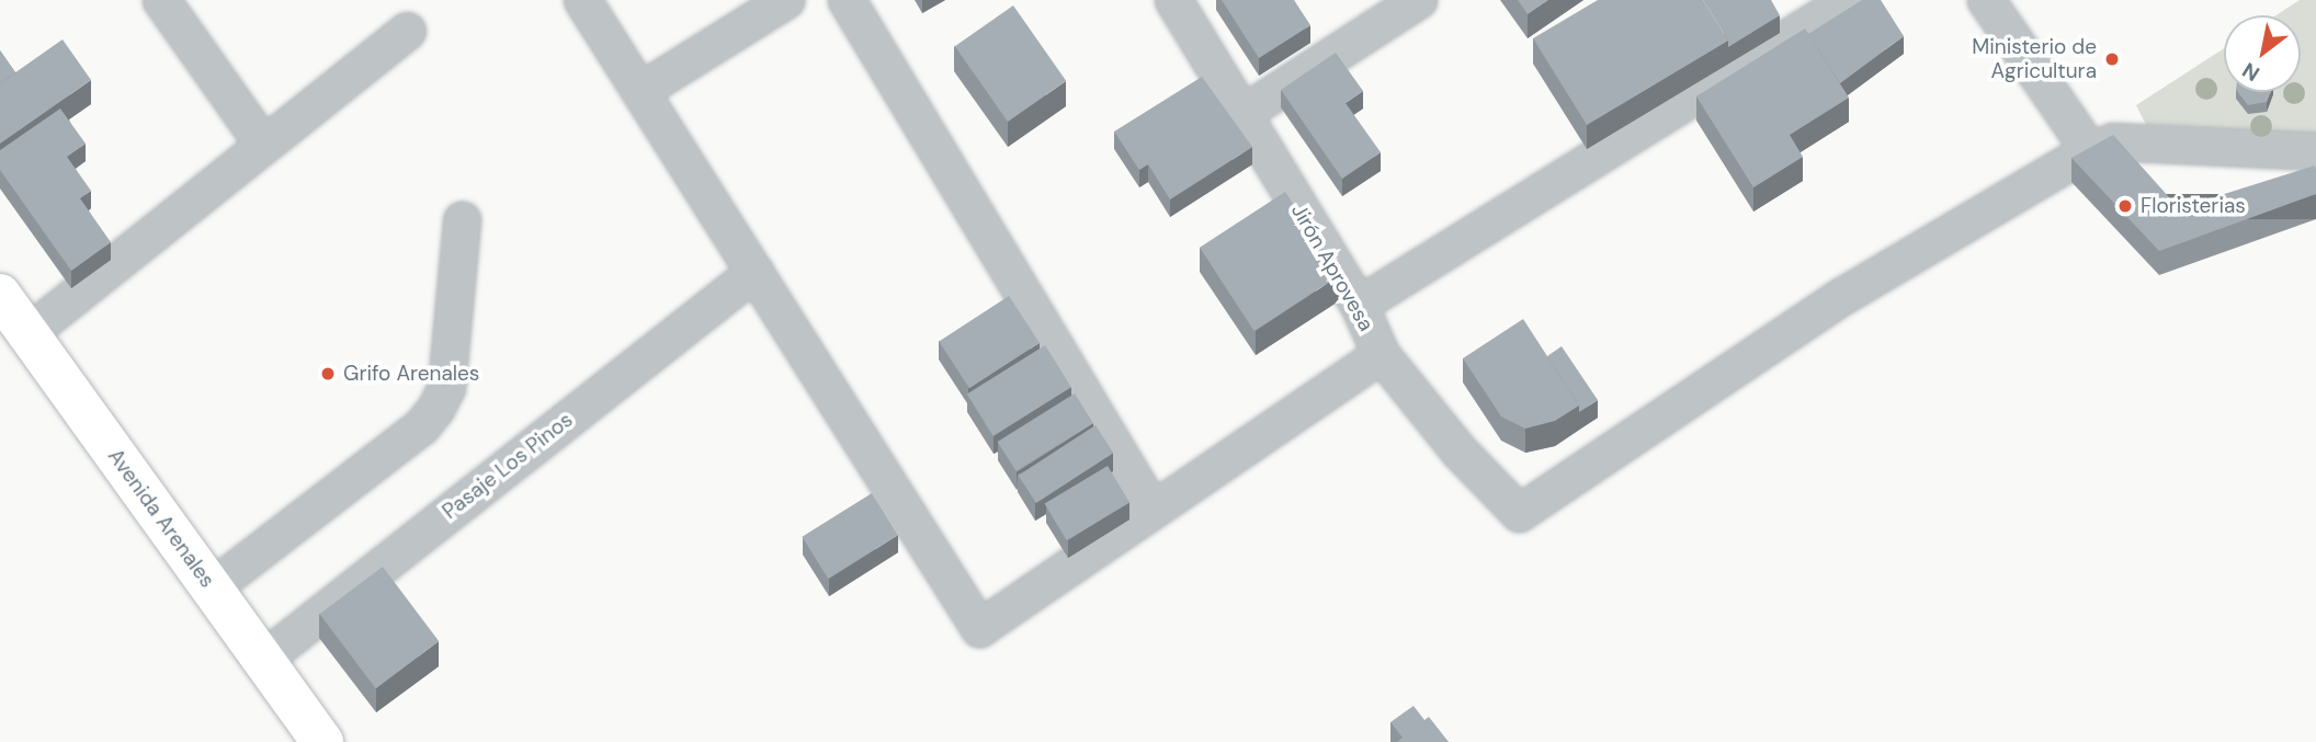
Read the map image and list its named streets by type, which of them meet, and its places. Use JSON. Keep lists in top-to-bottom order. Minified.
{"streets":{"main road":["Avenida Arenales"],"street":["Jirón Aprovesa","Pasaje Los Pinos"]},"crossings":[["Pasaje Los Pinos","Avenida Arenales"]],"places":["Ministerio de Agricultura","Floristerias","Grifo Arenales"],"north":"bottom left"}
